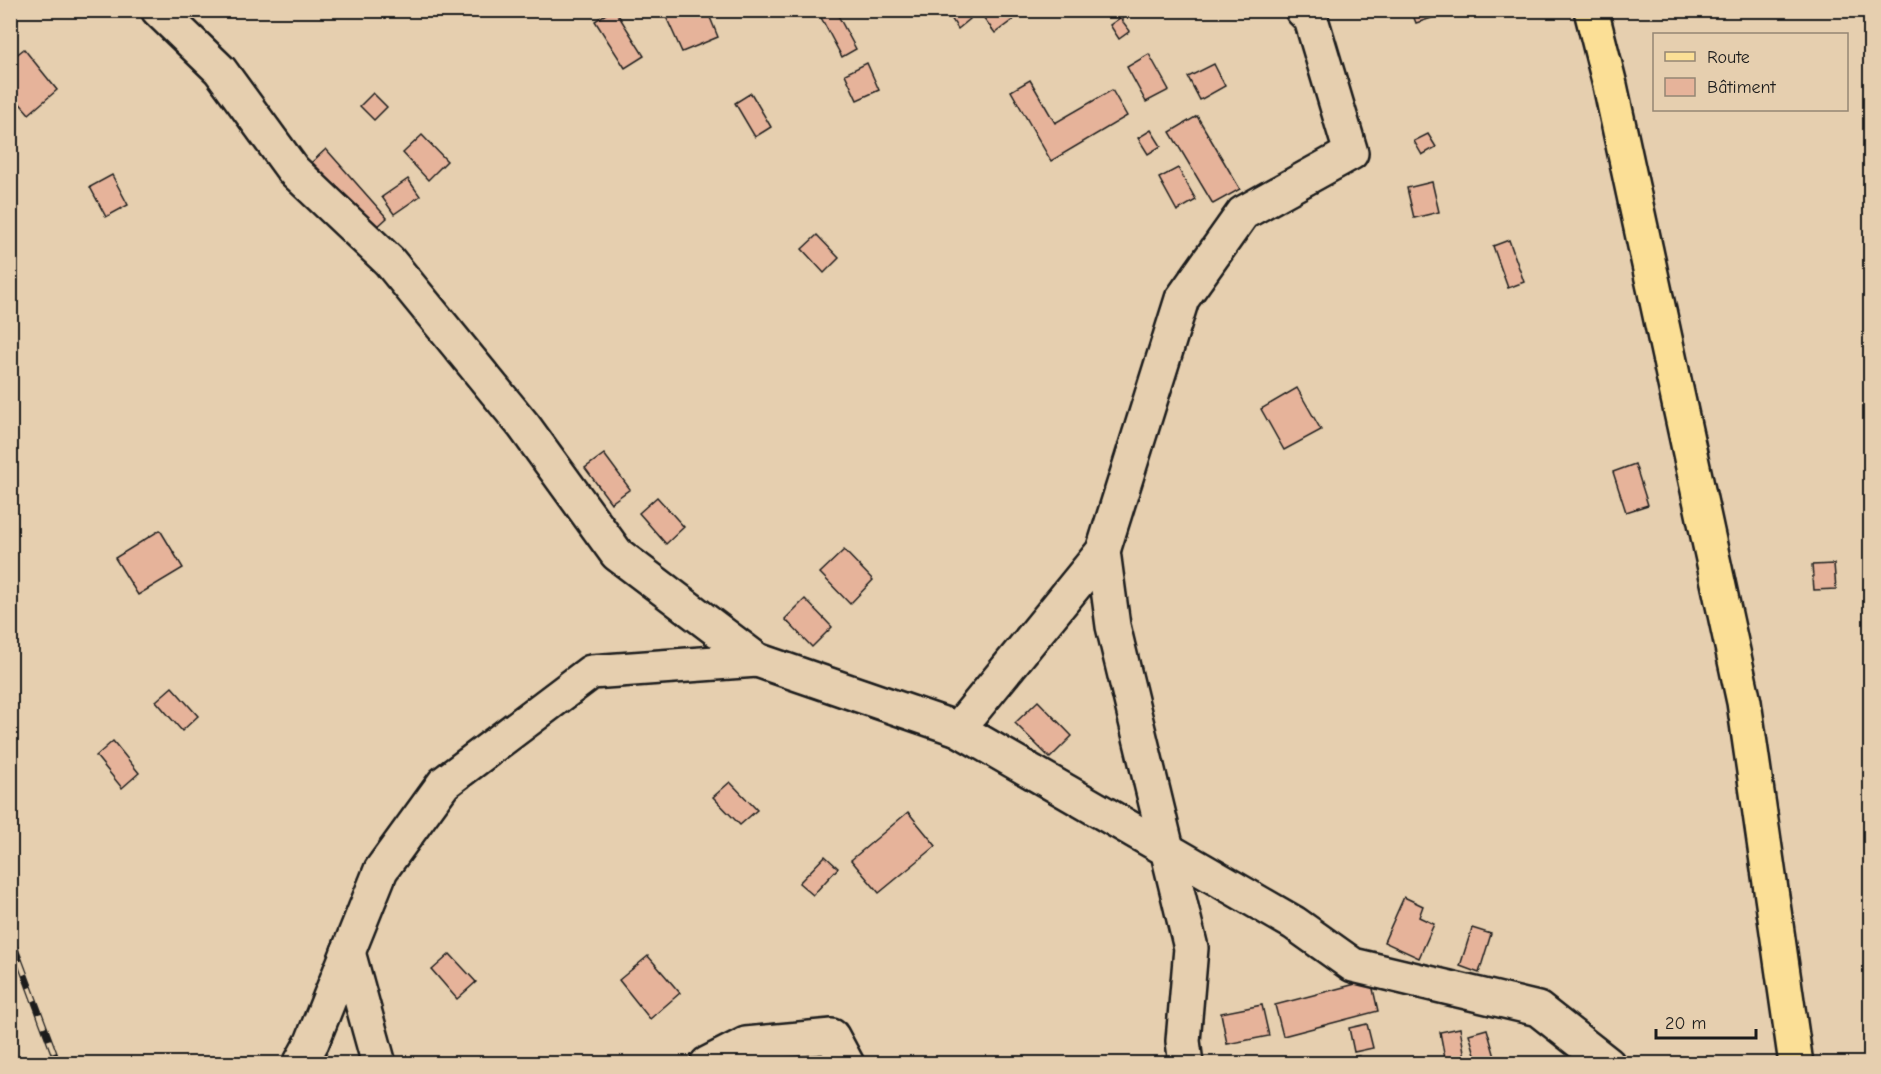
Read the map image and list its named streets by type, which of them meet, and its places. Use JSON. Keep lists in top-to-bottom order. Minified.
{"legend":["Route","Bâtiment"],"scale_bar":"20 m"}
